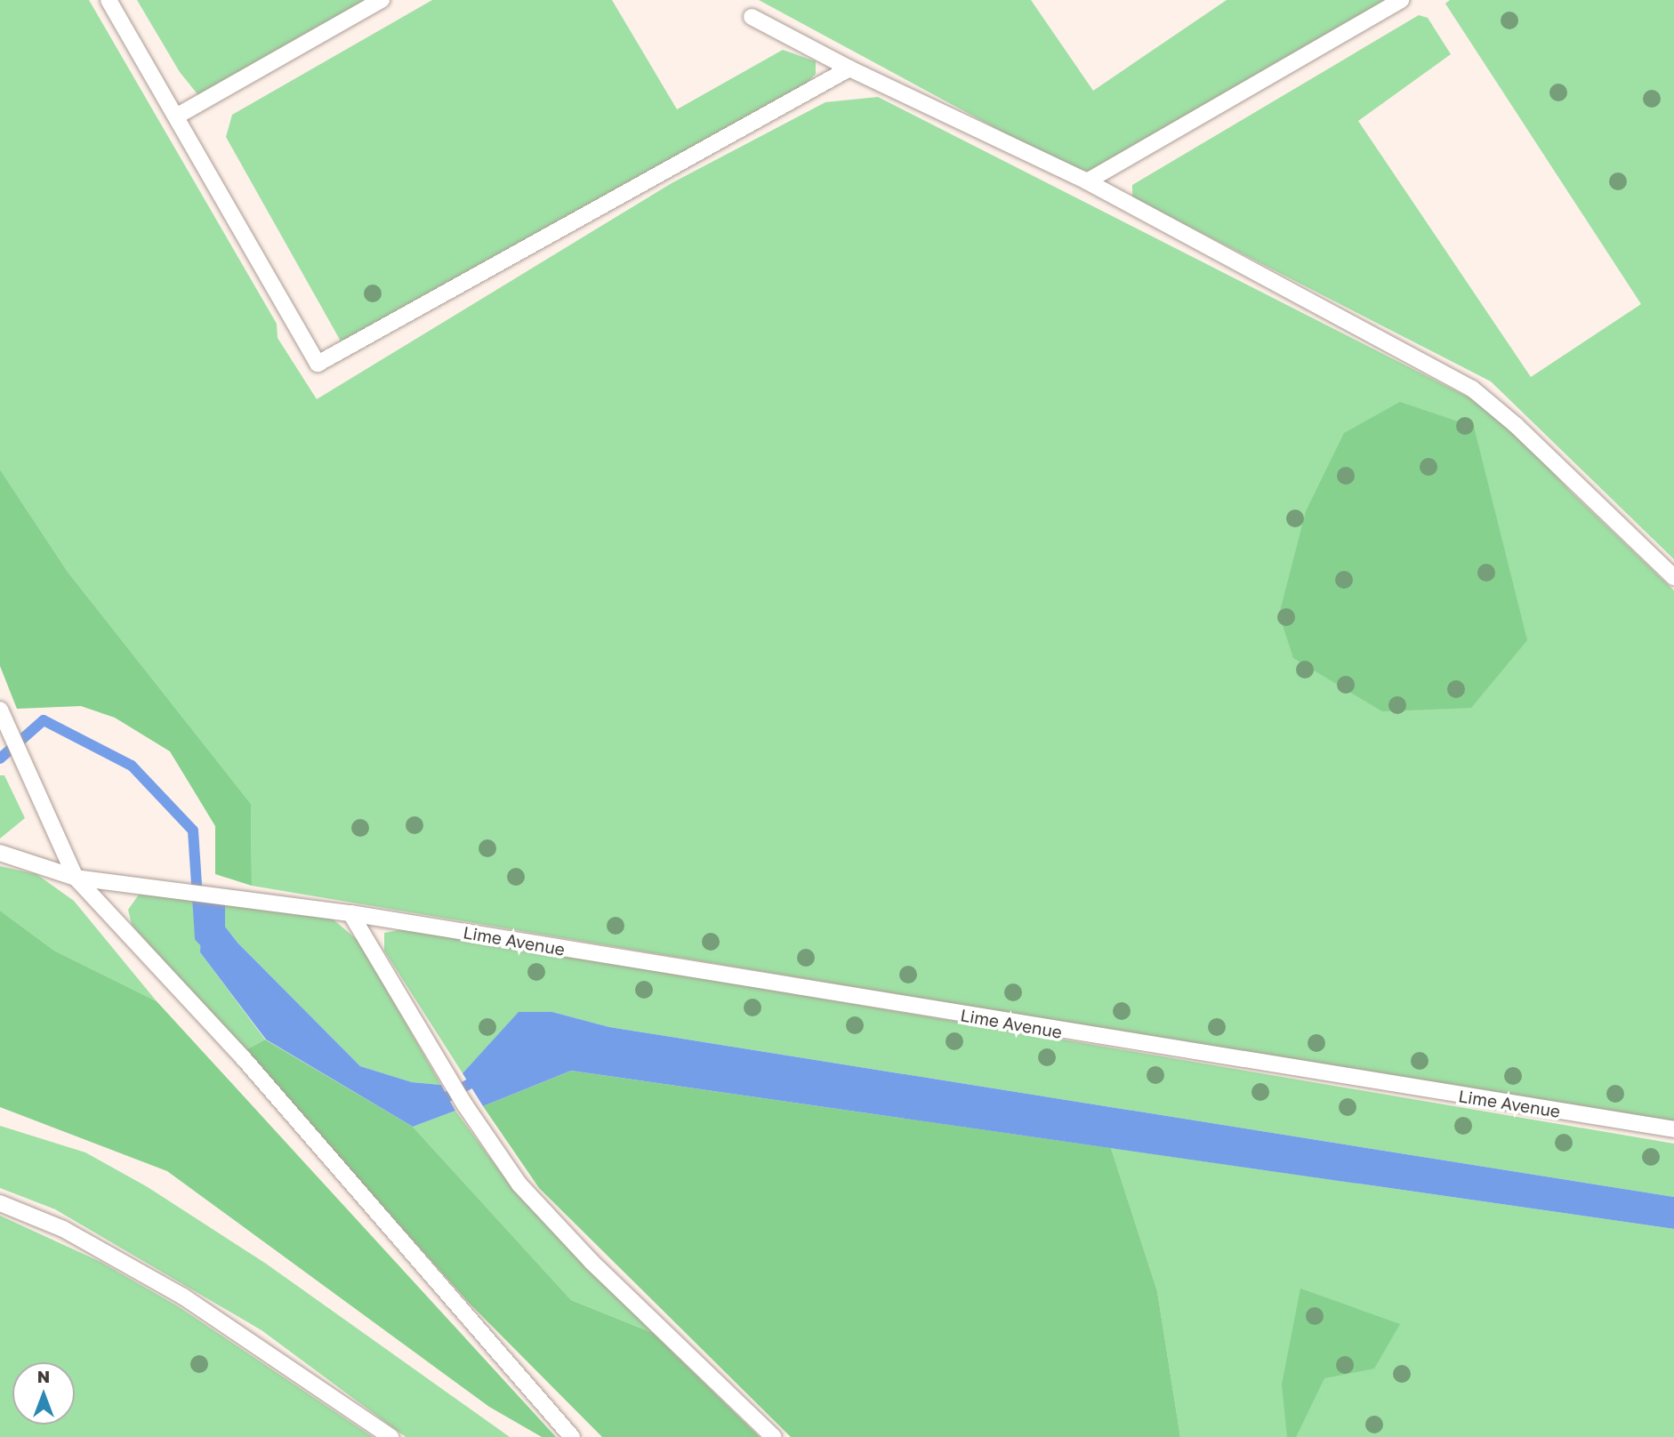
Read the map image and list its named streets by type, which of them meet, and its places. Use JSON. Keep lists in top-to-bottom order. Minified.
{"streets":{"lane":["Lime Avenue"]},"north":"top"}
